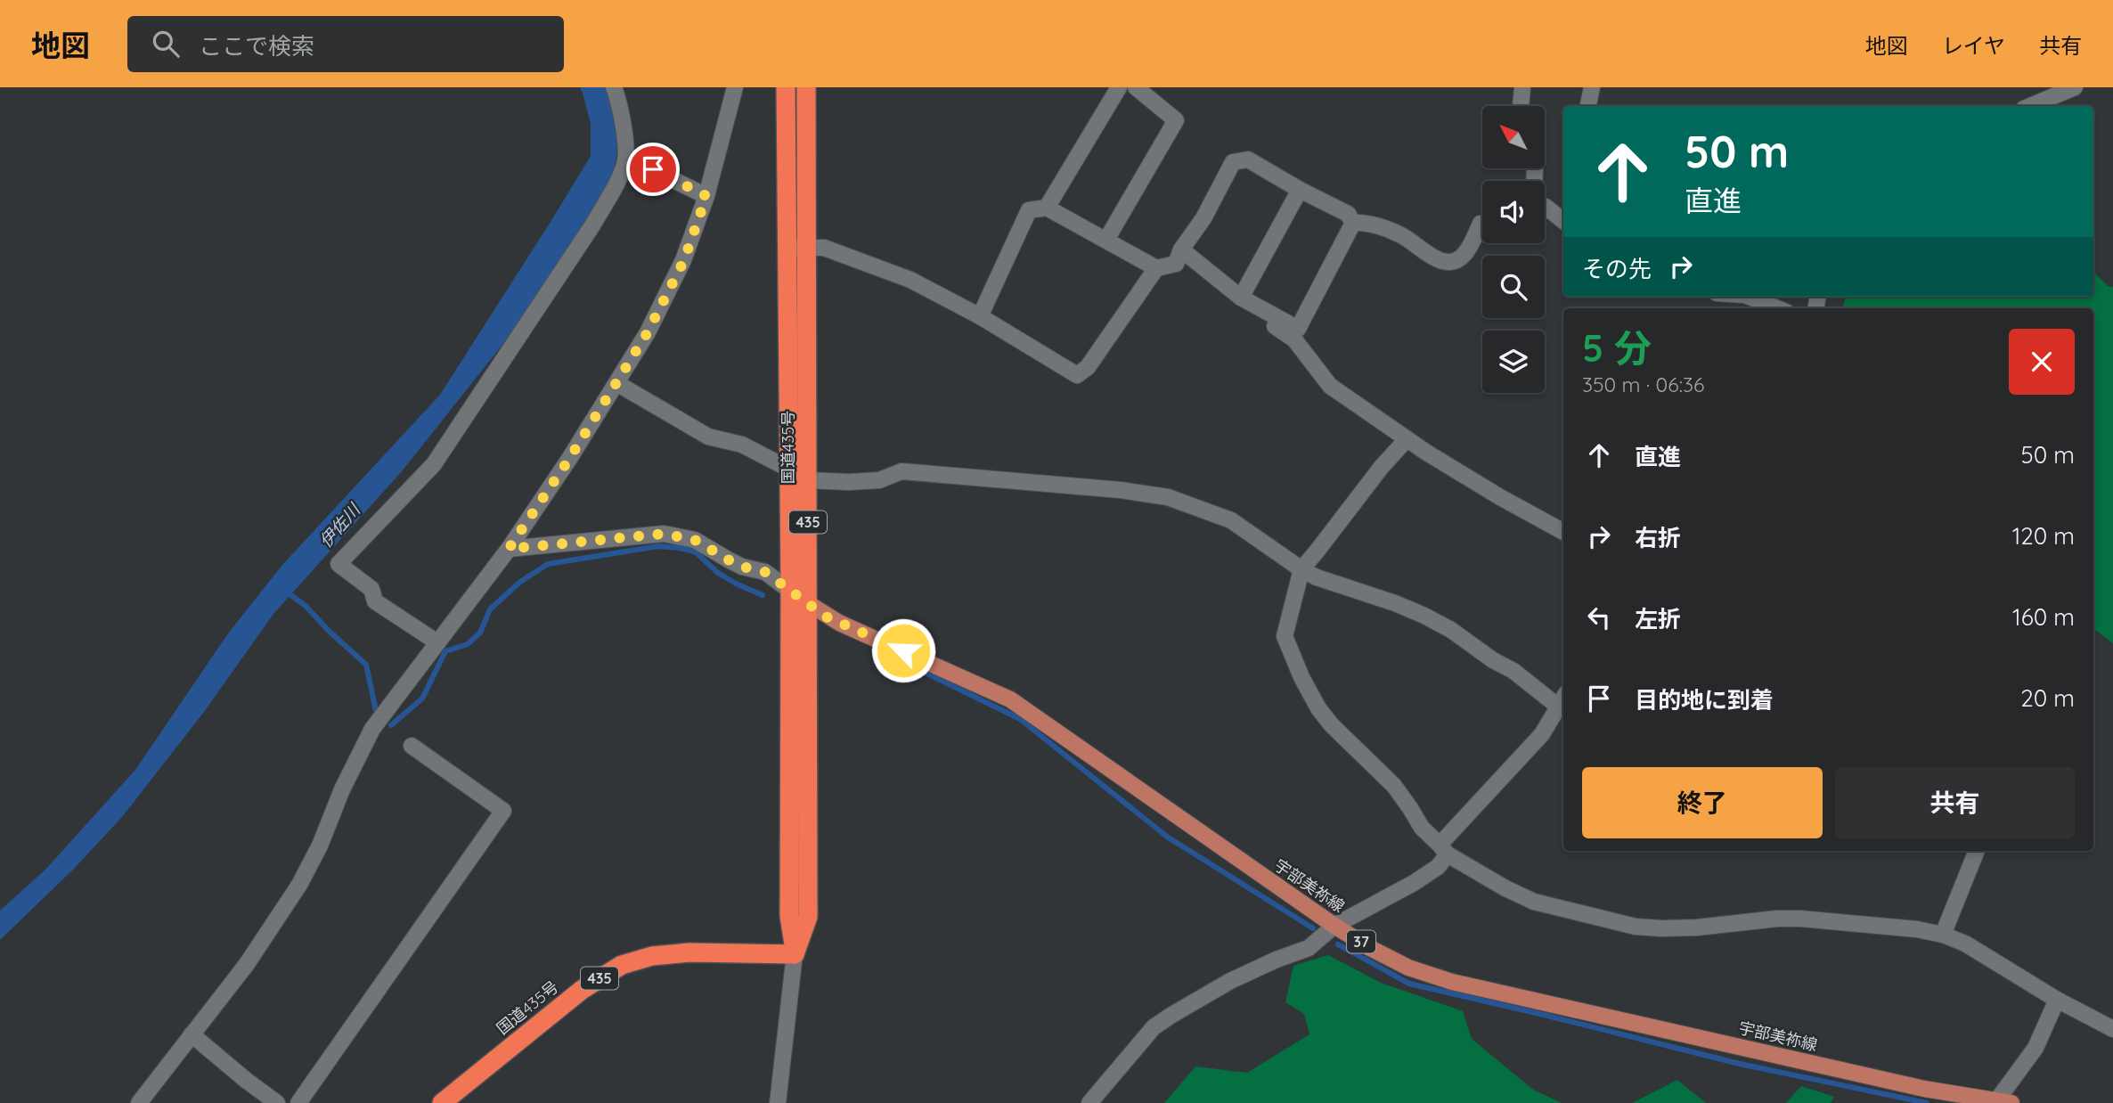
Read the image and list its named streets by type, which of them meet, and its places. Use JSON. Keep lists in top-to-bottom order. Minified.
{"streets":{"highway":["国道435号","435"],"main road":["宇部美祢線","37"]},"crossings":[["国道435号","宇部美祢線"]],"water":["伊佐川"],"north":"top left","page":{"header":"地図","search":"ここで検索","nav":["地図","レイヤ","共有"],"turn":["50 m","直進"],"then":"その先","heading":["5 分","350 m · 06:36"],"list":[{"name":"直進","value":"50 m"},{"name":"右折","value":"120 m"},{"name":"左折","value":"160 m"},{"name":"目的地に到着","value":"20 m"}],"buttons":["終了","共有"]}}
